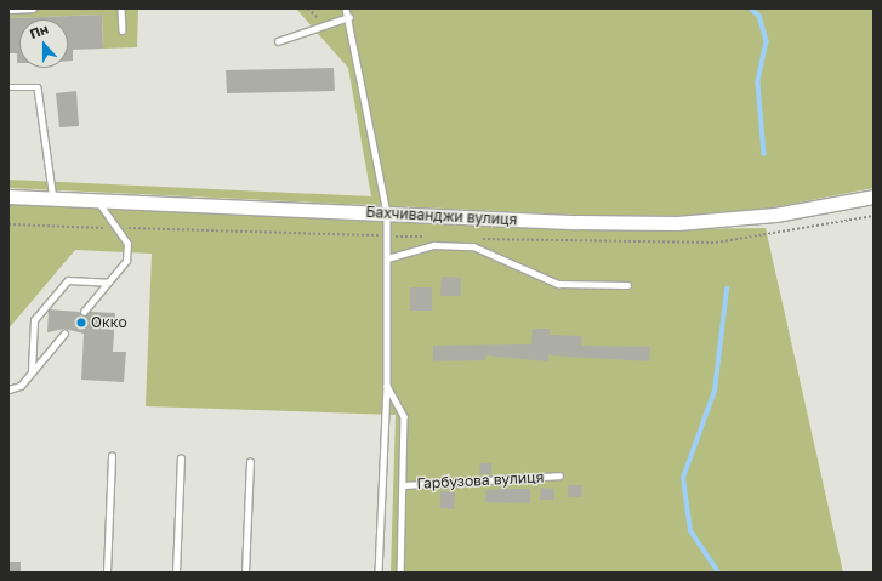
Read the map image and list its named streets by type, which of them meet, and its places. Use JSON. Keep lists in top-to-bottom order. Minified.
{"streets":{"street":["Бахчиванджи вулиця"],"lane":["Гарбузова вулиця"]},"places":["Окко"],"north":"top"}
